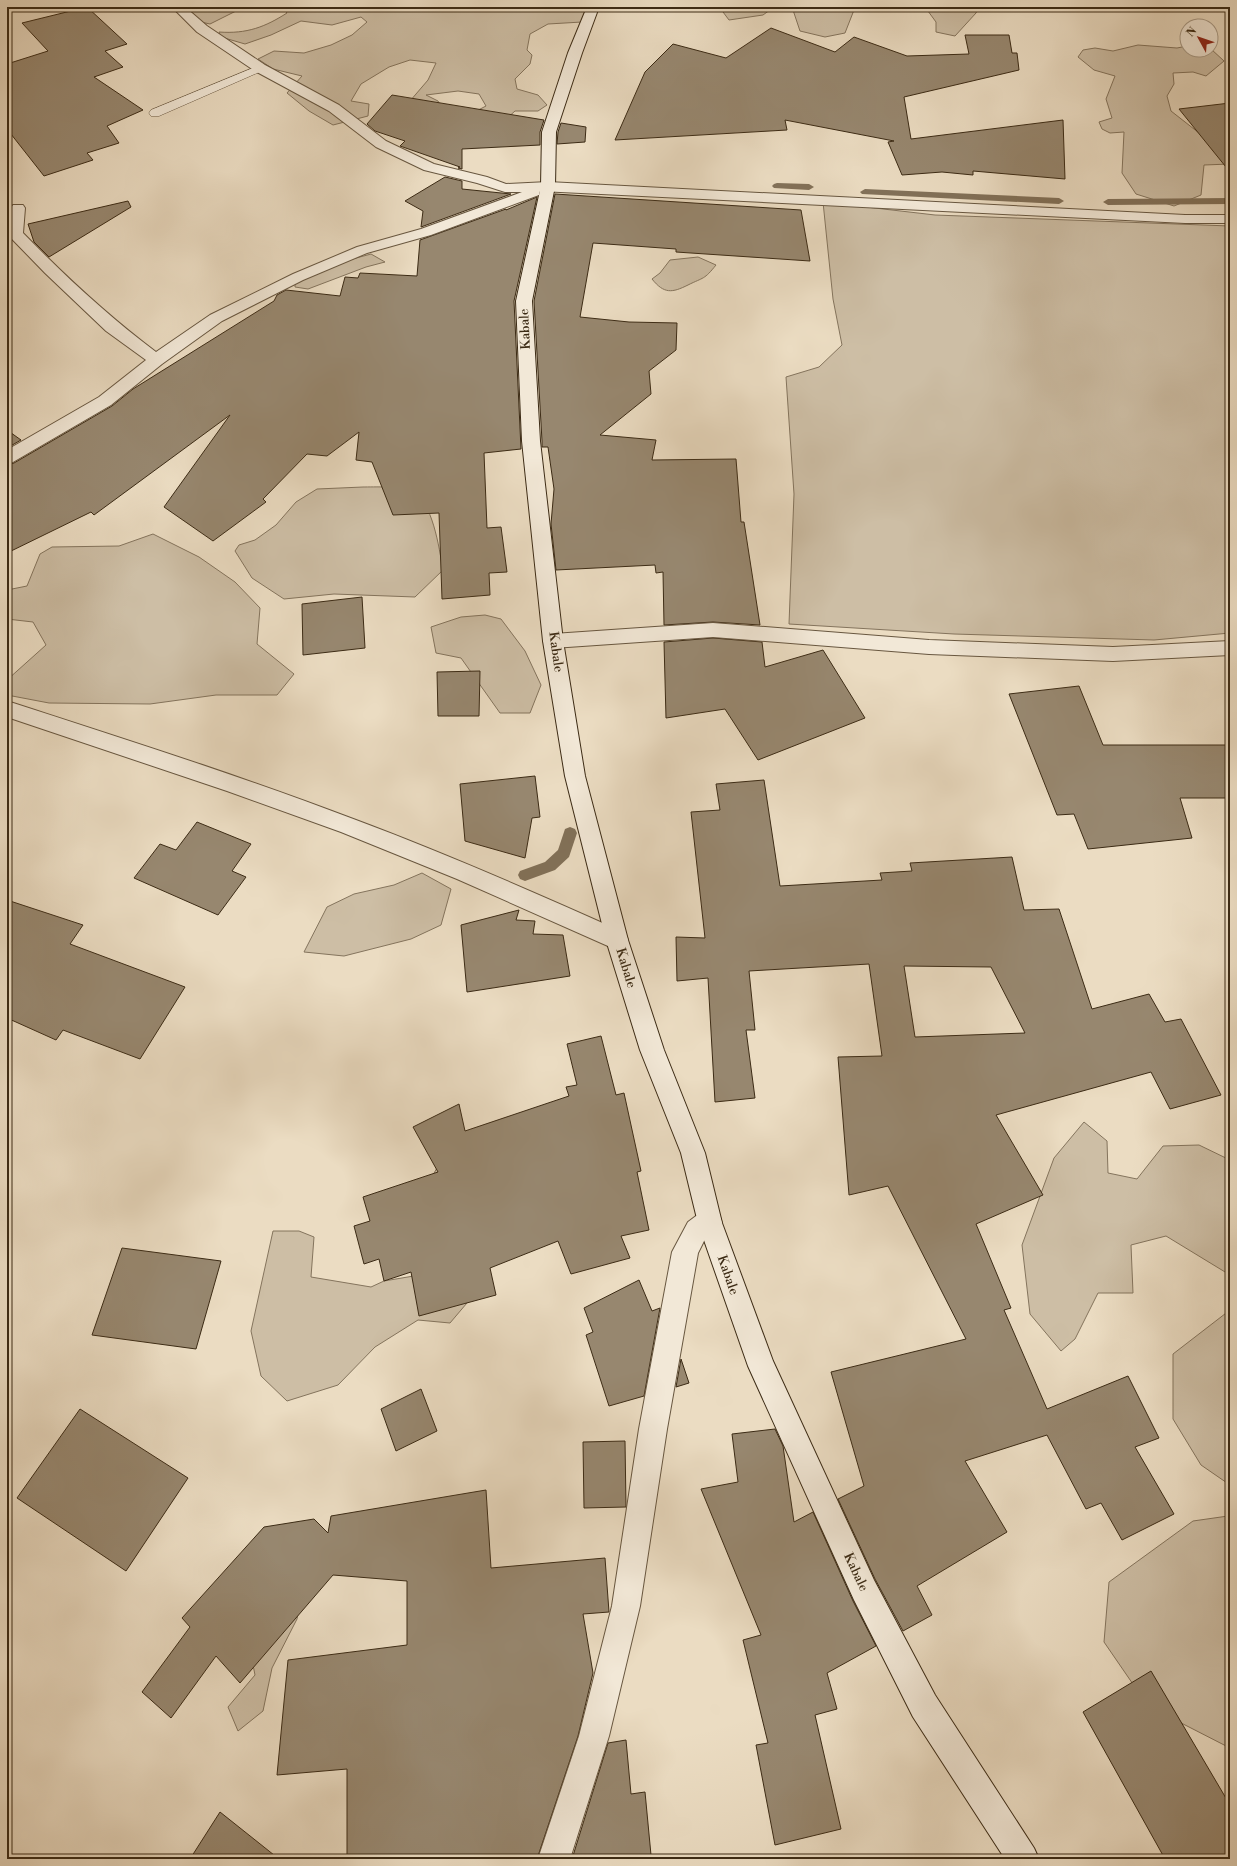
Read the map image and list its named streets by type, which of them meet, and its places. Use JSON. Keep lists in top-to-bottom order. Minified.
{"streets":{"street":["Kabale"]},"north":"top left"}
